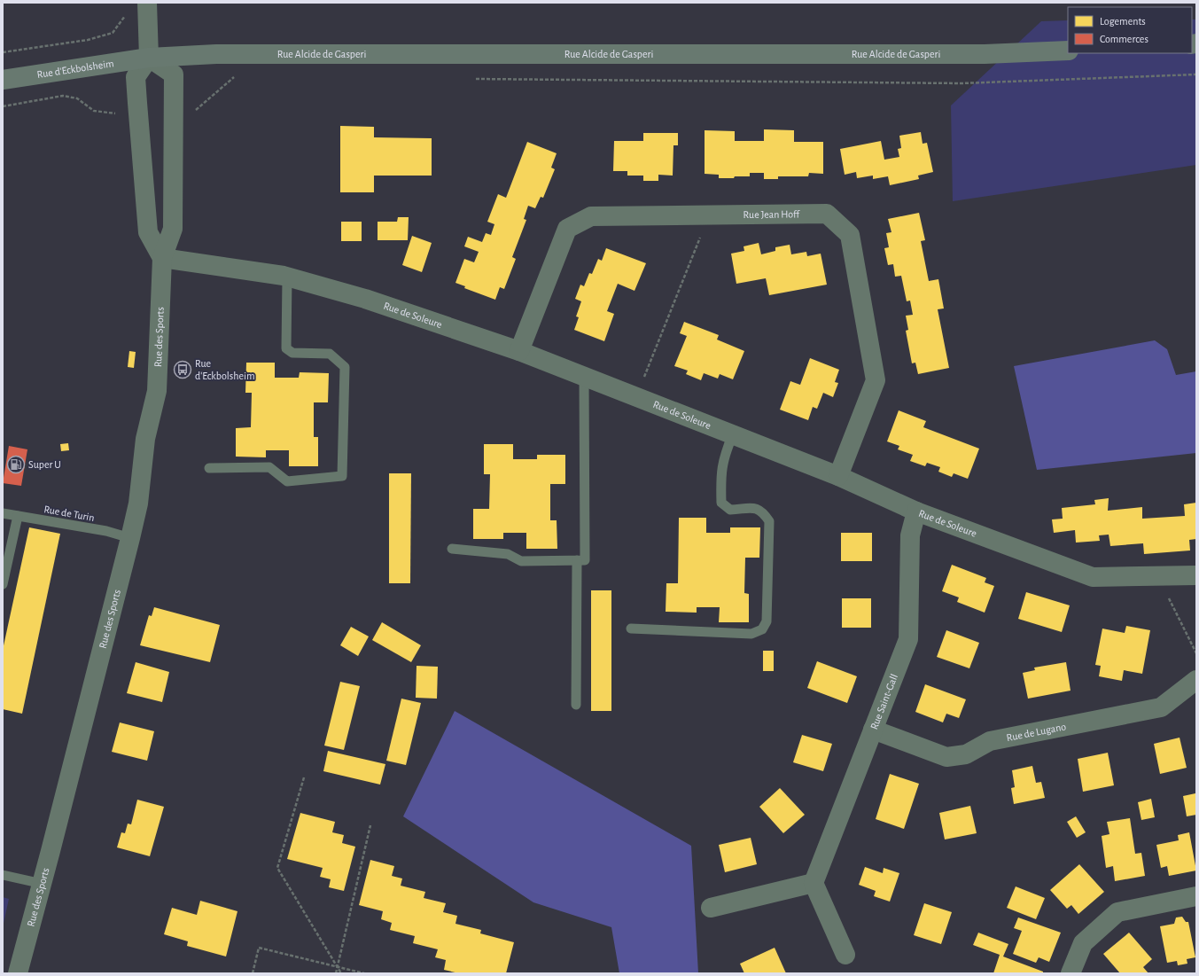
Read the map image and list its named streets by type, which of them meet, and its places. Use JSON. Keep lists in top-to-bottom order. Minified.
{"streets":{"main road":["Rue Alcide de Gasperi","Rue d'Eckbolsheim"],"street":["Rue Jean Hoff","Rue de Soleure","Rue des Sports","Rue Saint-Gall","Rue de Lugano"],"lane":["Rue de Turin"]},"crossings":[["Rue Alcide de Gasperi","Rue d'Eckbolsheim"],["Rue Alcide de Gasperi","Rue des Sports"],["Rue d'Eckbolsheim","Rue des Sports"],["Rue Jean Hoff","Rue de Soleure"],["Rue de Soleure","Rue des Sports"],["Rue de Soleure","Rue Saint-Gall"],["Rue des Sports","Rue de Turin"],["Rue Saint-Gall","Rue de Lugano"]],"places":{"bus stop":["Rue d'Eckbolsheim"],"fuel station":["Super U"]},"legend":["Logements","Commerces"]}
